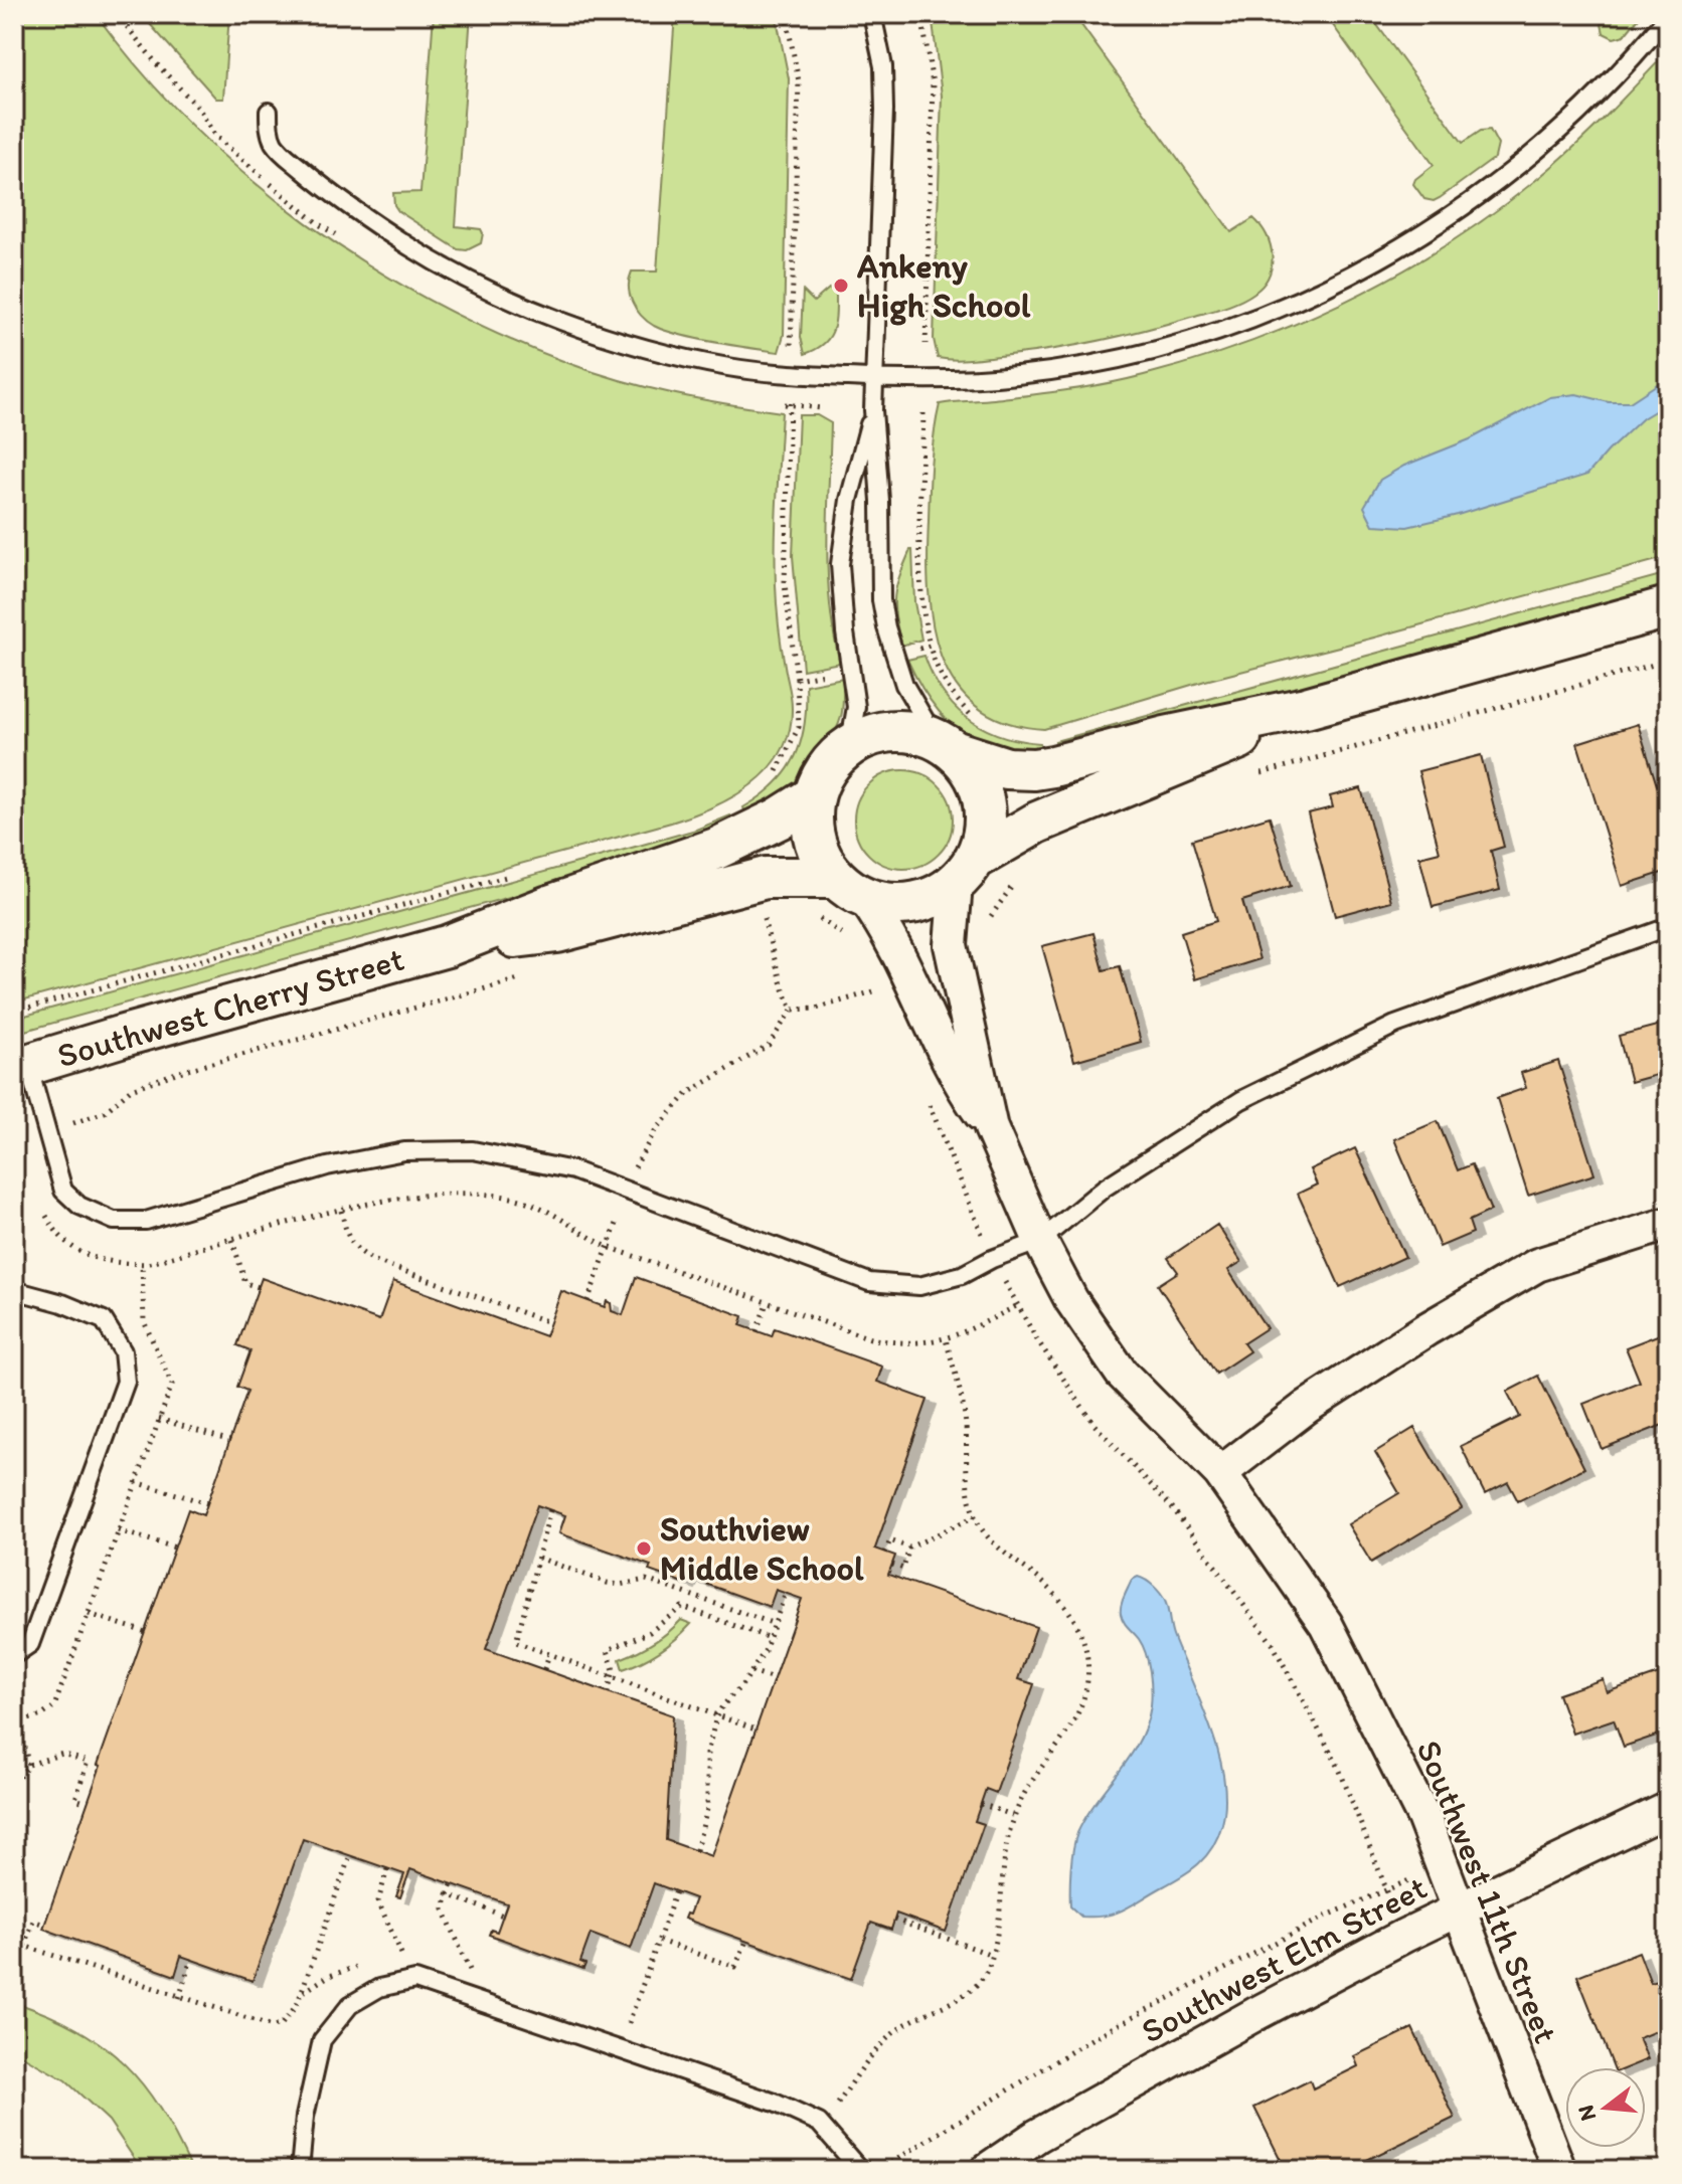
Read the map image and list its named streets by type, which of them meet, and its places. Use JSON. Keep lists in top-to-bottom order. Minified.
{"streets":{"street":["Southwest Cherry Street","Southwest 11th Street","Southwest Elm Street"]},"crossings":[["Southwest Cherry Street","Southwest 11th Street"],["Southwest 11th Street","Southwest Elm Street"]],"places":["Ankeny High School","Southview Middle School"],"north":"left"}
